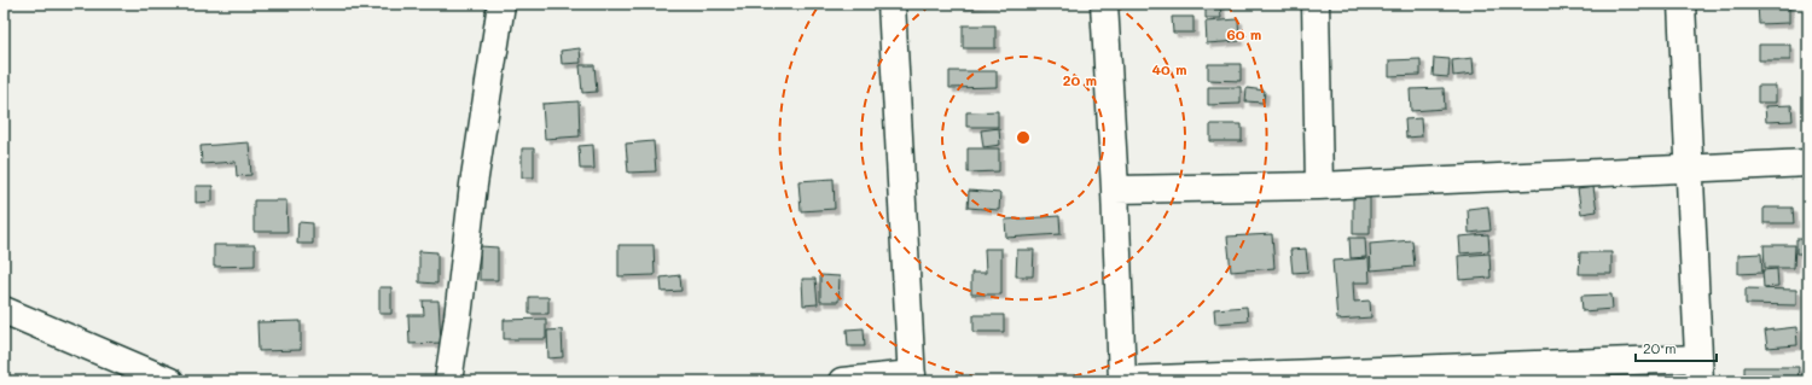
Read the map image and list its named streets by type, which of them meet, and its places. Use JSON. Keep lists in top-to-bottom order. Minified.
{"scale_bar":"20 m","rings":["60 m","40 m","20 m"]}
